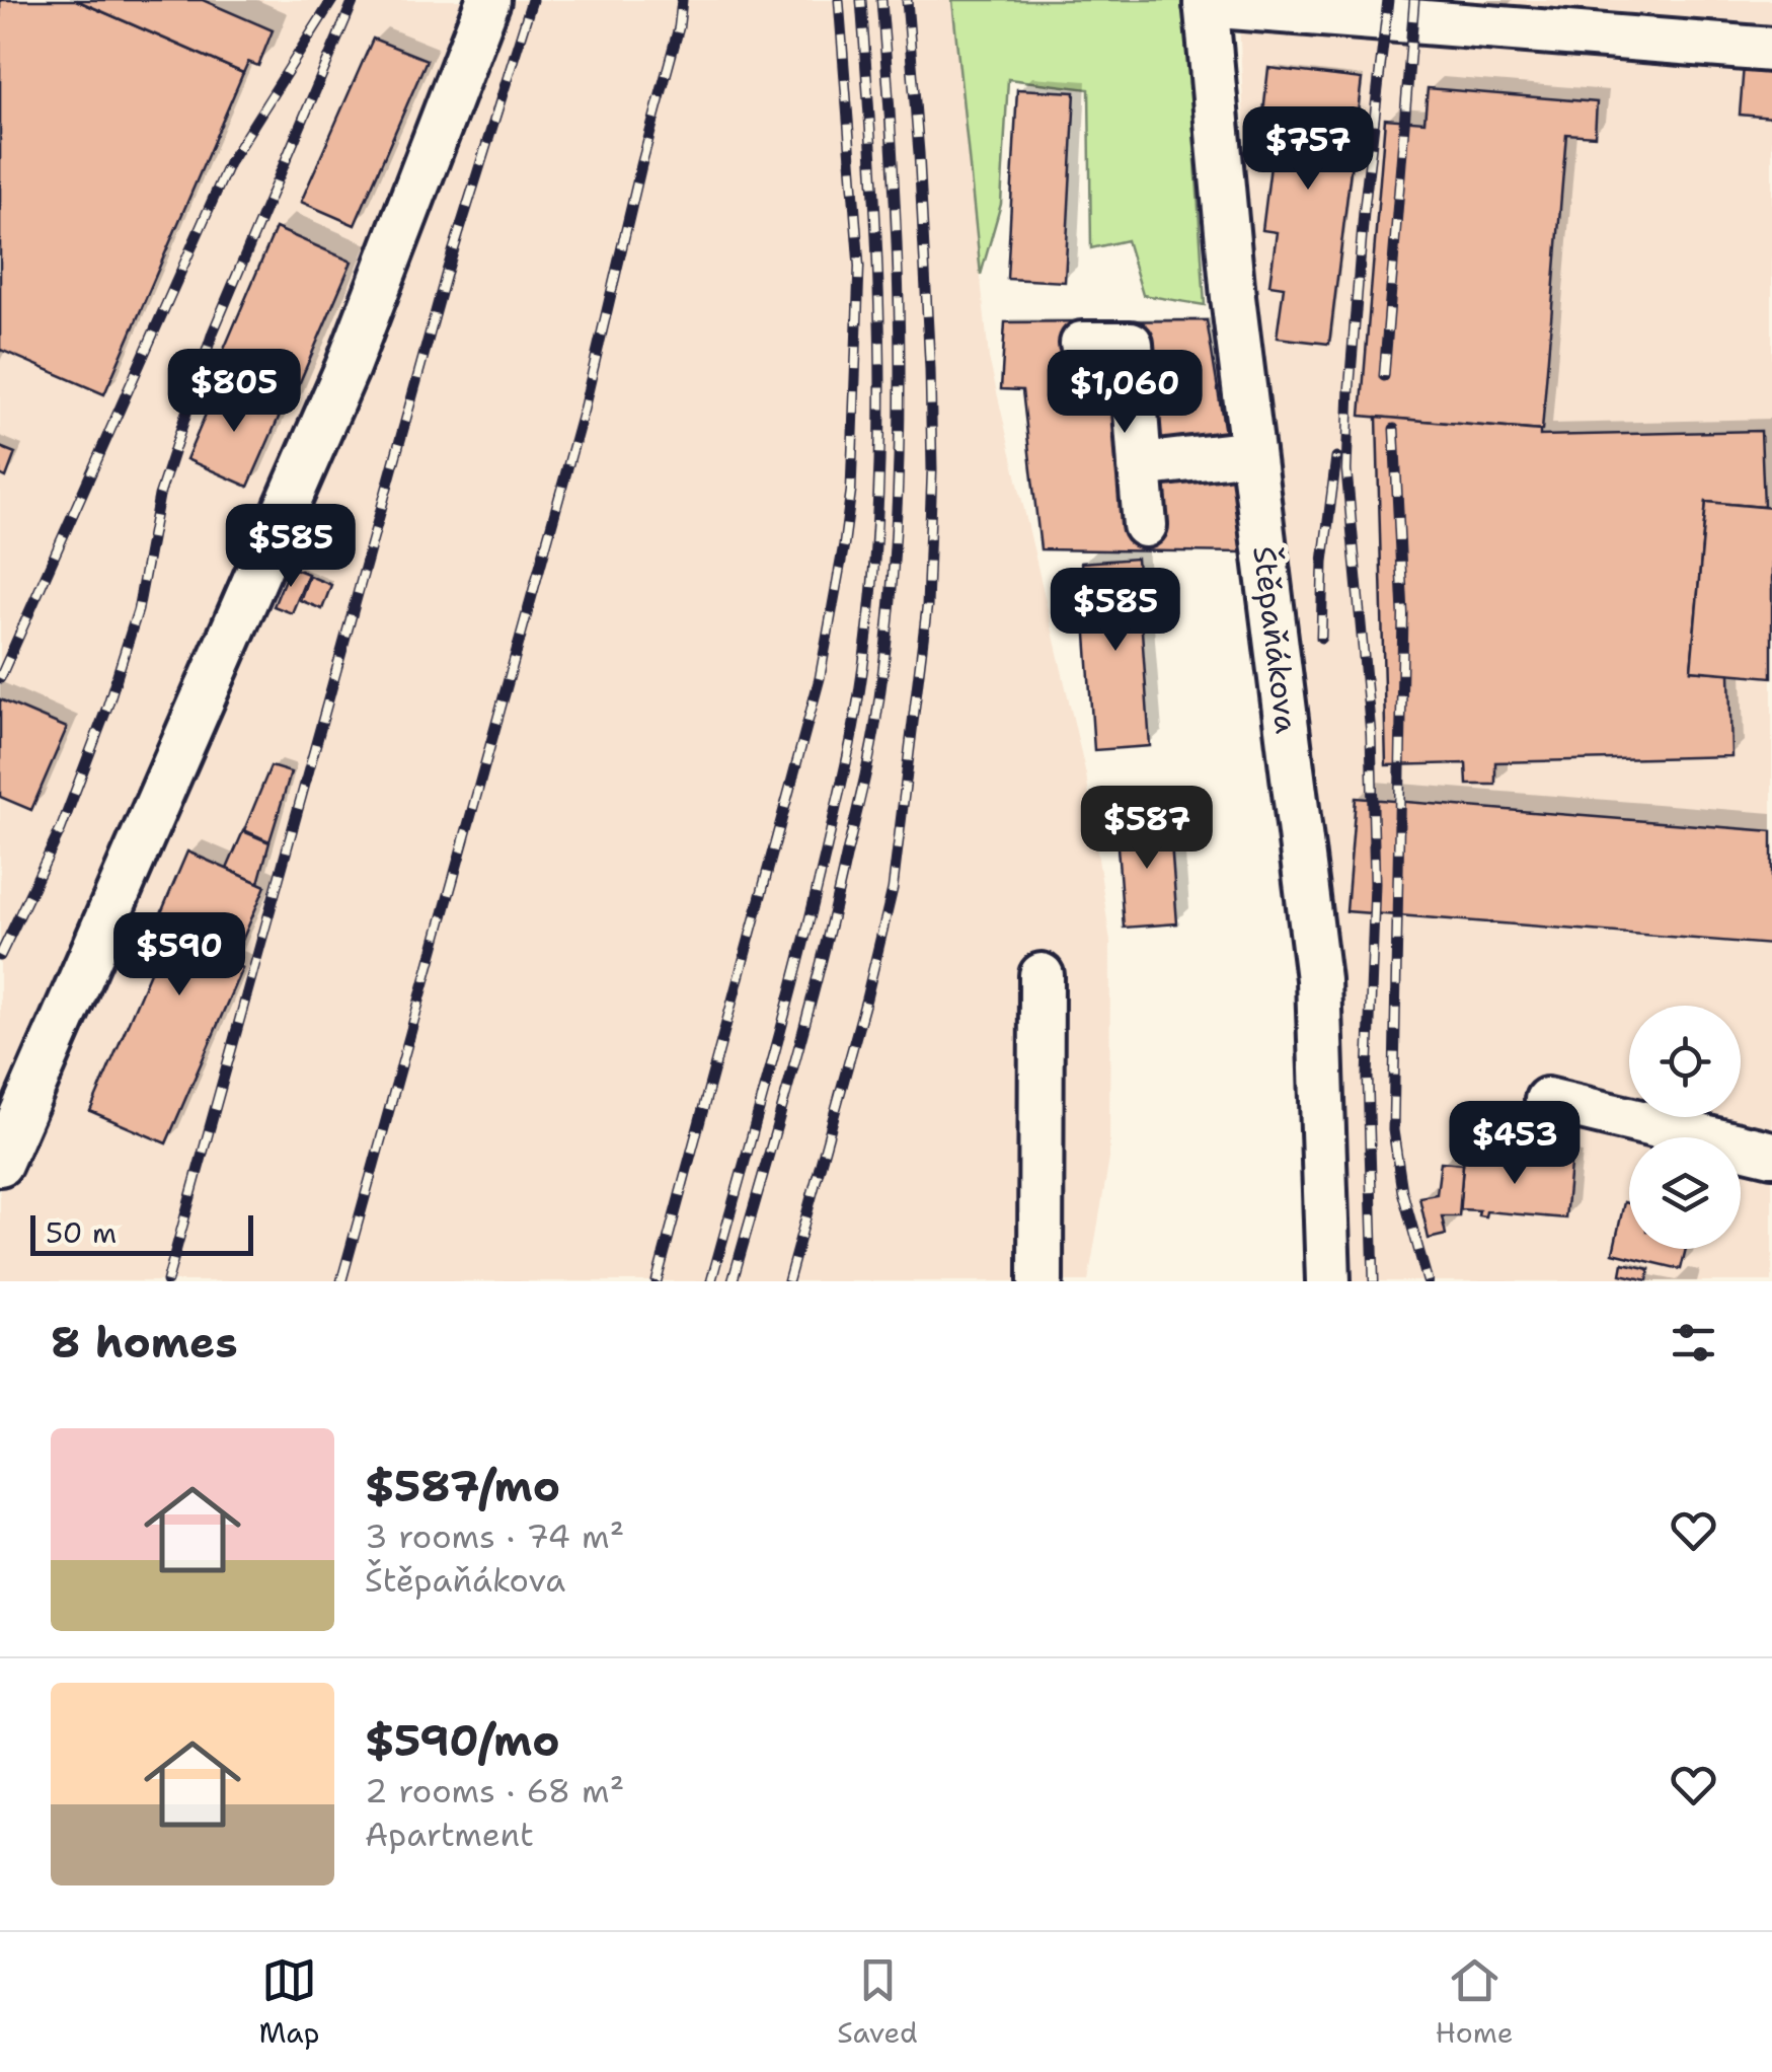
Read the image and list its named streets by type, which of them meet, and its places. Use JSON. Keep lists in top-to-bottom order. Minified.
{"streets":{"street":["Štěpaňákova"]},"scale_bar":"50 m","page":{"price":["$757","$805","$1,060","$585","$585","$587","$590","$453"],"scale":"50 m","heading":"8 homes","list":[{"name":"$587/mo","note":"3 rooms · 74 m² · Štěpaňákova"},{"name":"$590/mo","note":"2 rooms · 68 m² · Apartment"}],"tabs":["Map","Saved","Home"]}}
